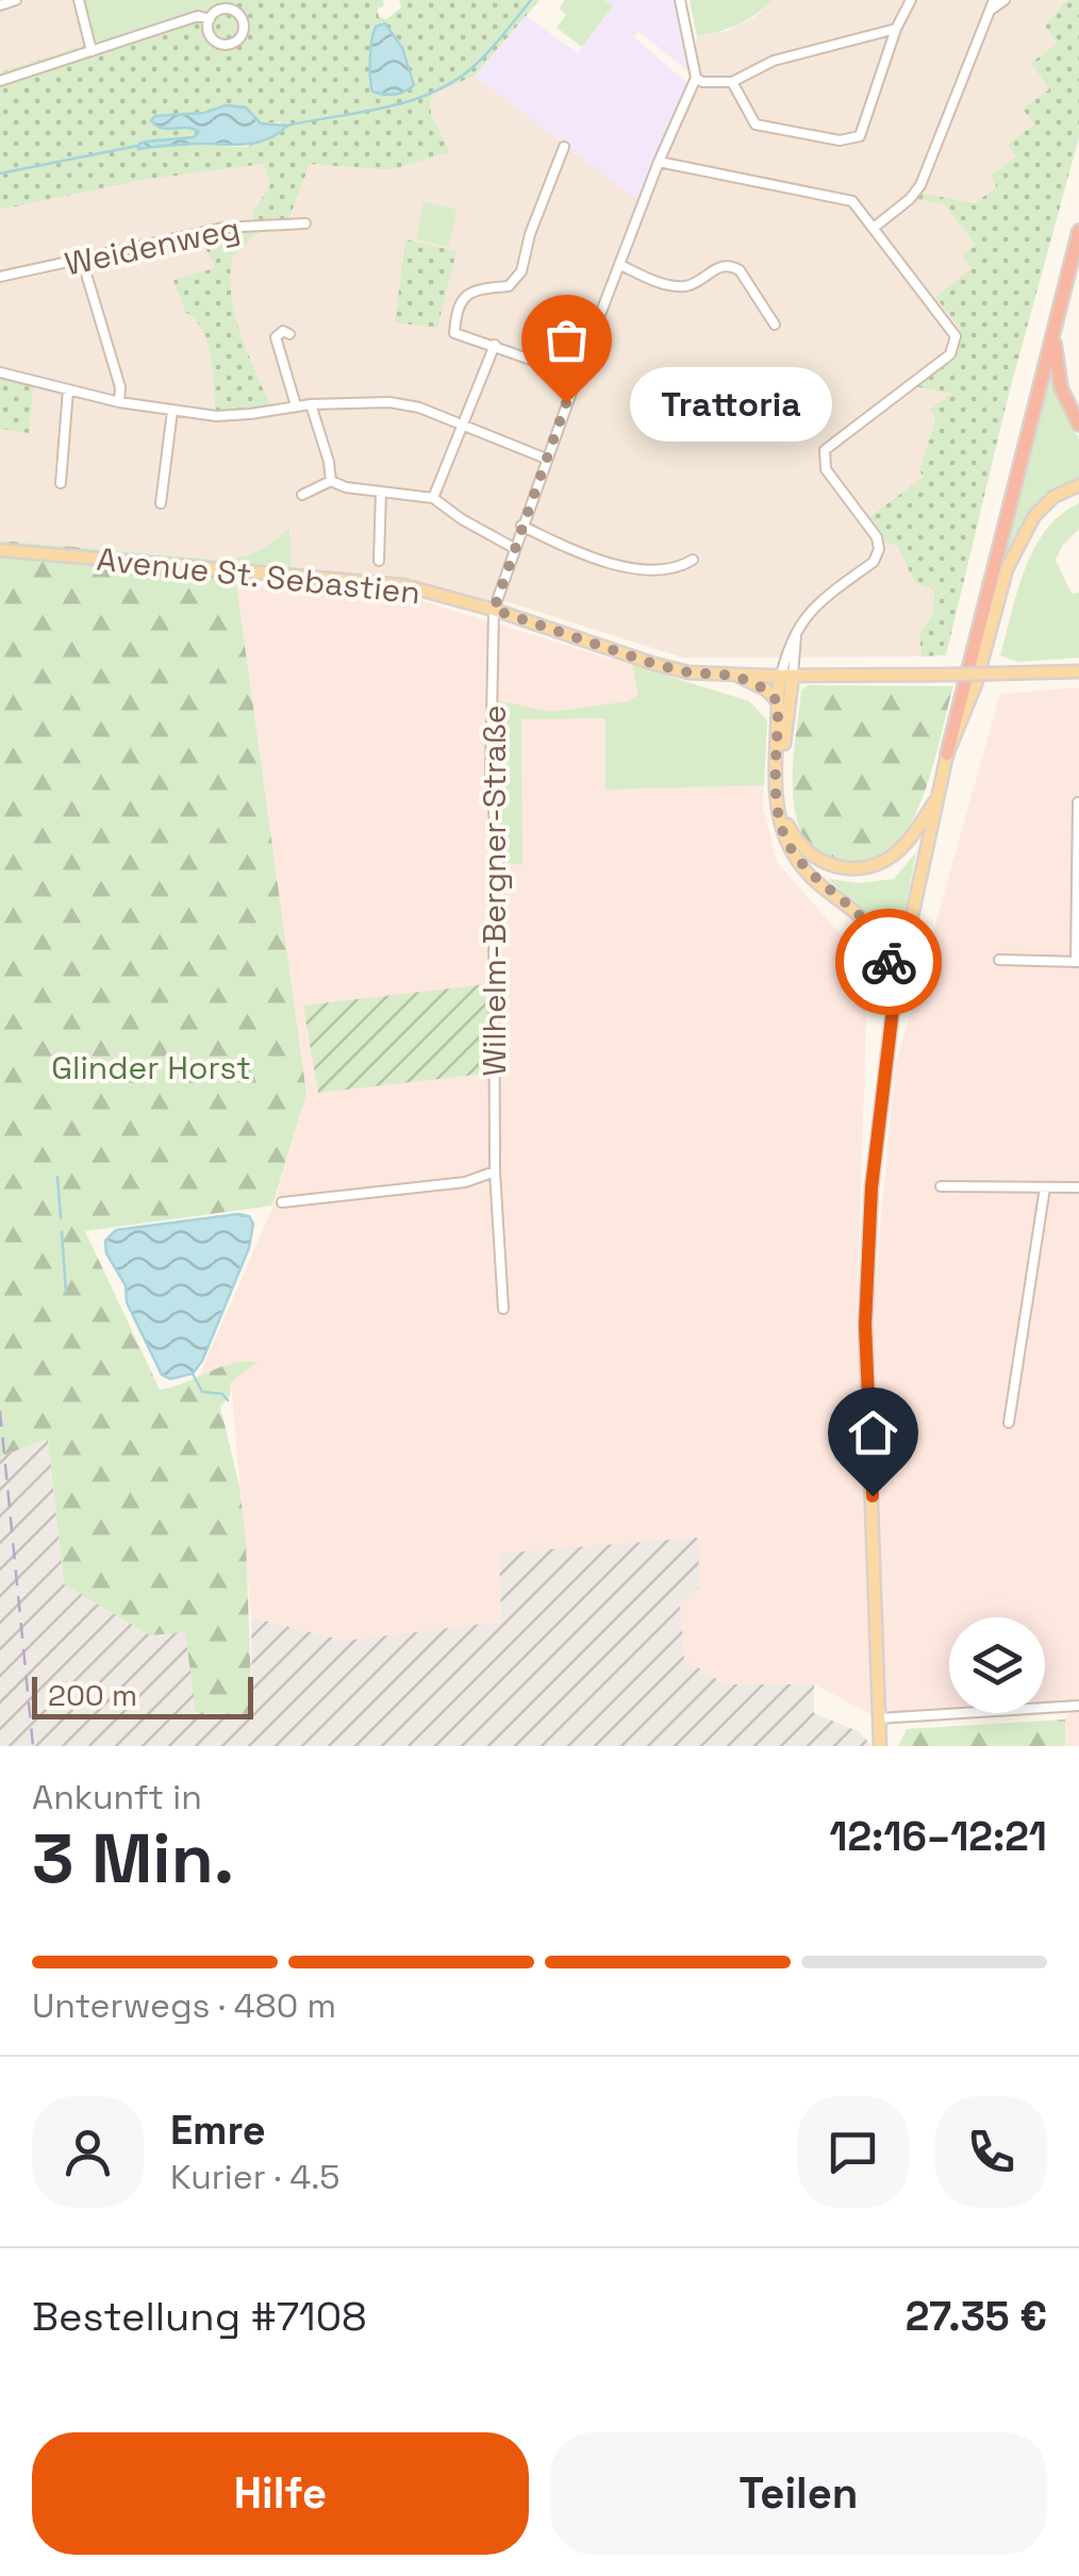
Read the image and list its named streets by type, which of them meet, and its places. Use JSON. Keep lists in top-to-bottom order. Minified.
{"streets":{"main road":["Avenue St. Sebastien"],"street":["Weidenweg","Wilhelm-Bergner-Straße"]},"crossings":[["Avenue St. Sebastien","Wilhelm-Bergner-Straße"]],"parks":["Glinder Horst"],"places":["Trattoria"],"scale_bar":"200 m","page":{"bubble":"Trattoria","scale":"200 m","heading":["3 Min.","Ankunft in","12:16–12:21"],"panel":["Emre","Kurier · 4.5","Bestellung #7108","27.35 €"],"bar":"Unterwegs · 480 m","buttons":["Hilfe","Teilen"]}}
